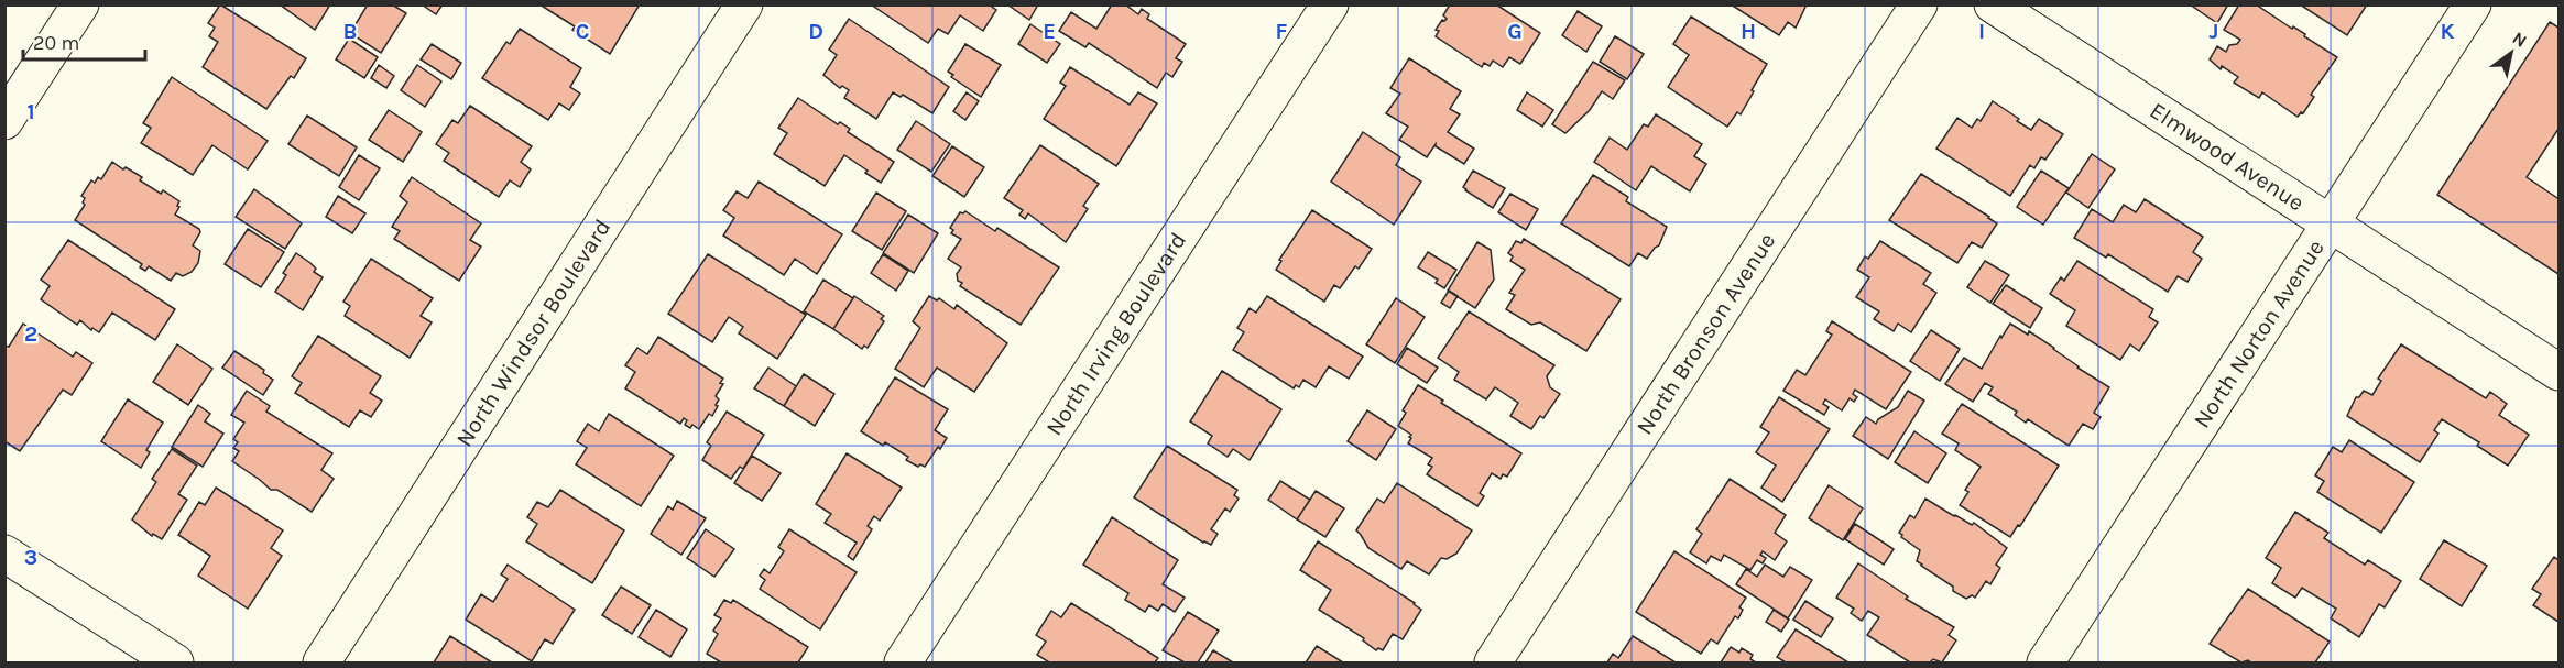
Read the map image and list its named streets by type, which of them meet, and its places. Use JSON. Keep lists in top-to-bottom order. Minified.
{"streets":{"street":["Elmwood Avenue","North Windsor Boulevard","North Bronson Avenue","North Norton Avenue","North Irving Boulevard"]},"crossings":[["Elmwood Avenue","North Norton Avenue"]],"scale_bar":"20 m","north":"top right","grid":{"columns":["B","C","D","E","F","G","H","I","J","K"],"rows":["1","2","3"]}}
